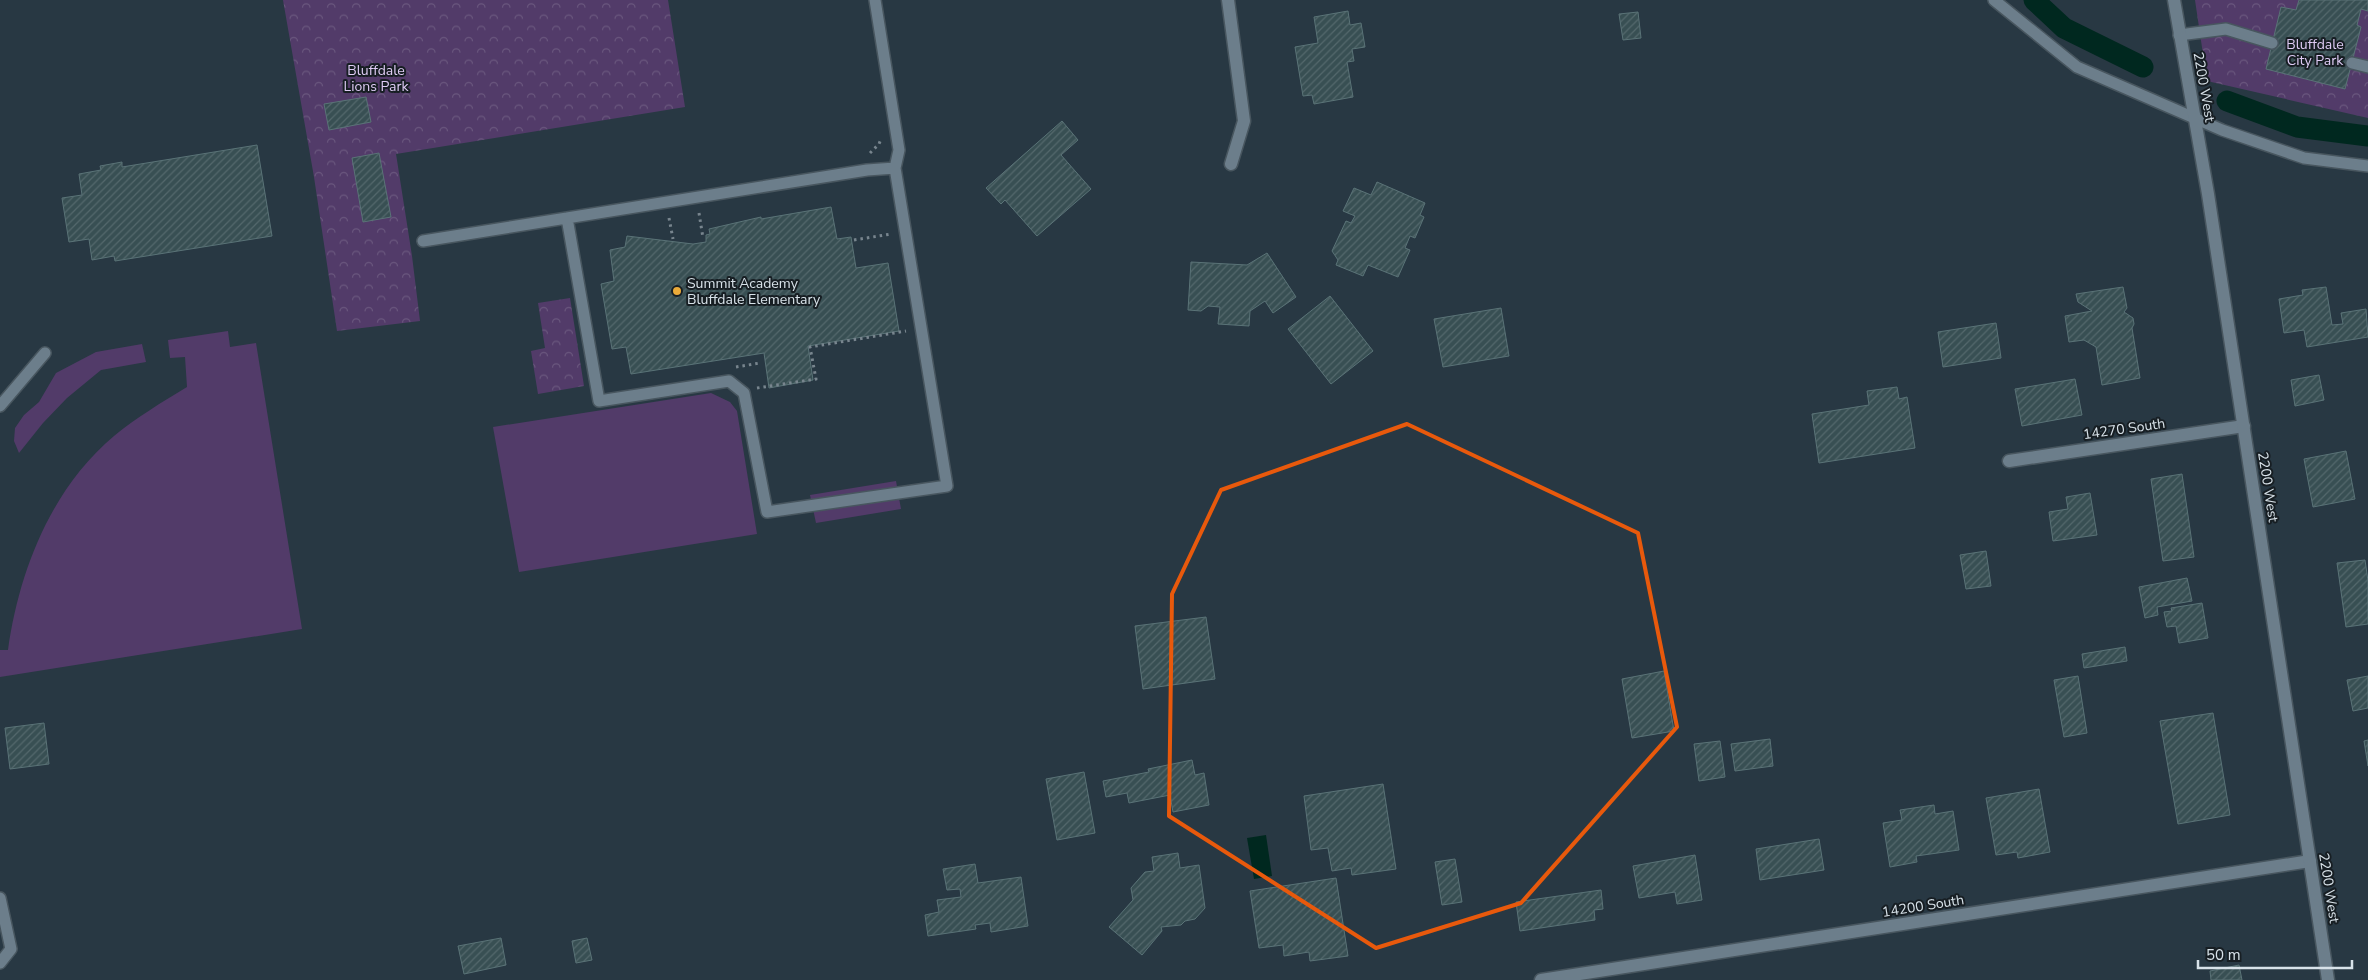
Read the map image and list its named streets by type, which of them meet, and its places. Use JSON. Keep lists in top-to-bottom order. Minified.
{"streets":{"street":["2200 West","14270 South","14200 South"]},"crossings":[["2200 West","14270 South"],["2200 West","14200 South"]],"parks":["Bluffdale City Park","Bluffdale Lions Park"],"places":["Summit Academy Bluffdale Elementary"],"scale_bar":"50 m"}
